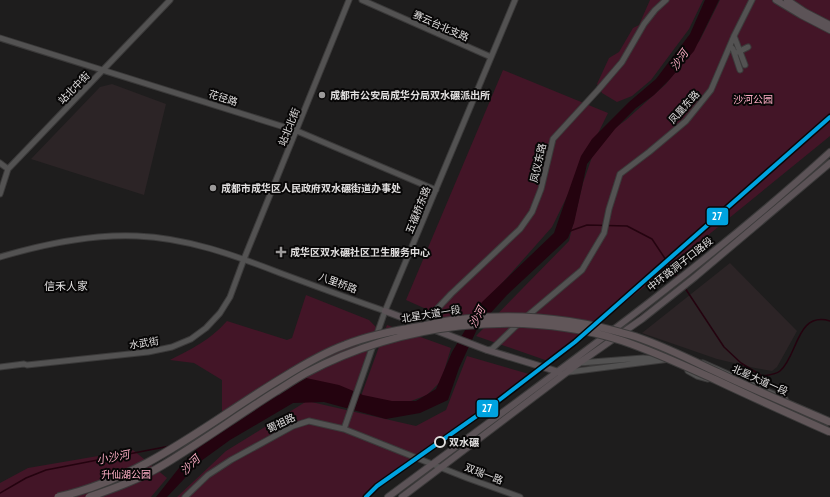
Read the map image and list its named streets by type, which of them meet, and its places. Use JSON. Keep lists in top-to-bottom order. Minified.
{"streets":{"highway":["北星大道一段"],"main road":["中环路洞子口路段","八里桥路"],"street":["赛云台北支路","站北中街","花径路","凤凰东路","站北北街","凤仪东路","五福桥东路","水武街","蜀祖路","双瑞一路"]},"crossings":[["赛云台北支路","五福桥东路"],["站北中街","花径路"],["花径路","站北北街"],["花径路","五福桥东路"],["凤凰东路","八里桥路"],["站北北街","八里桥路"],["站北北街","水武街"],["凤仪东路","八里桥路"],["五福桥东路","八里桥路"],["五福桥东路","蜀祖路"],["中环路洞子口路段","八里桥路"],["中环路洞子口路段","蜀祖路"],["中环路洞子口路段","双瑞一路"],["八里桥路","北星大道一段"],["八里桥路","水武街"],["蜀祖路","双瑞一路"]],"districts":["信禾人家"],"water":["沙河","小沙河"],"parks":["沙河公园","升仙湖公园"],"places":{"other":["成都市公安局成华分局双水碾派出所","成都市成华区人民政府双水碾街道办事处","双水碾"],"health":["成华区双水碾社区卫生服务中心"]},"lines":["transit line 27"]}
